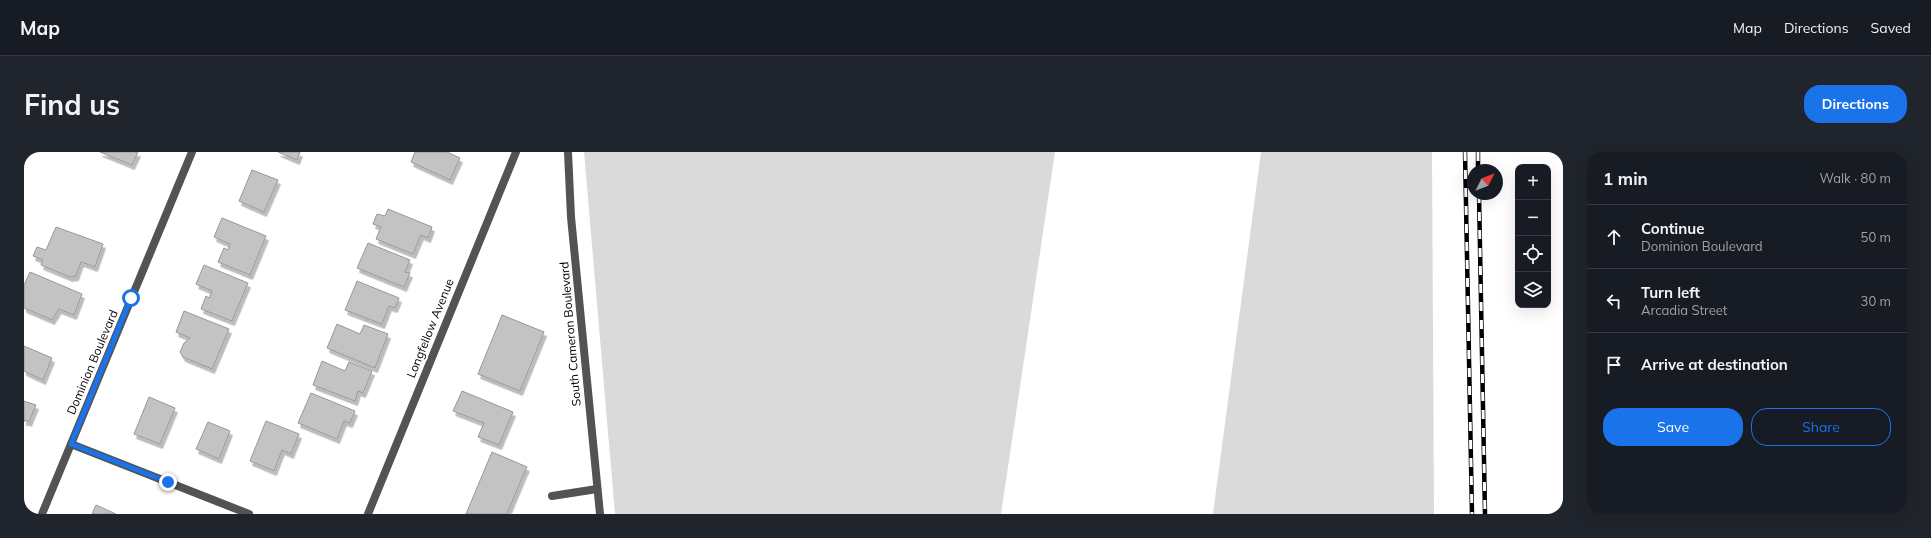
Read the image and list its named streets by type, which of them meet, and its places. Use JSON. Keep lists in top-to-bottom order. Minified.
{"streets":{"street":["Longfellow Avenue","South Cameron Boulevard","Dominion Boulevard"]},"north":"top right","page":{"header":"Map","nav":["Map","Directions","Saved"],"buttons":["Directions",["Save","Share"]],"title":"Find us","heading":["1 min","Walk · 80 m"],"map_buttons":["+","−"],"list":[["Continue","Dominion Boulevard","50 m"],["Turn left","Arcadia Street","30 m"],"Arrive at destination"]}}
